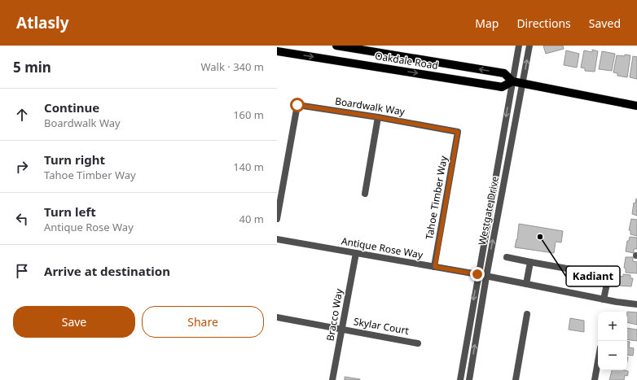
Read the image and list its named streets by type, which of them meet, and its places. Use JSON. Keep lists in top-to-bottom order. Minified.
{"streets":{"main road":["Oakdale Road"],"street":["Boardwalk Way","Tahoe Timber Way","Westgate Drive","Antique Rose Way","Bracco Way","Skylar Court"]},"crossings":[["Oakdale Road","Westgate Drive"],["Boardwalk Way","Tahoe Timber Way"],["Tahoe Timber Way","Antique Rose Way"],["Westgate Drive","Antique Rose Way"],["Antique Rose Way","Bracco Way"],["Bracco Way","Skylar Court"]],"places":["Kadiant"],"page":{"header":"Atlasly","nav":["Map","Directions","Saved"],"heading":["5 min","Walk · 340 m"],"list":[["Continue","Boardwalk Way","160 m"],["Turn right","Tahoe Timber Way","140 m"],["Turn left","Antique Rose Way","40 m"],"Arrive at destination"],"buttons":["Save","Share"],"map_buttons":["+","−"]}}
